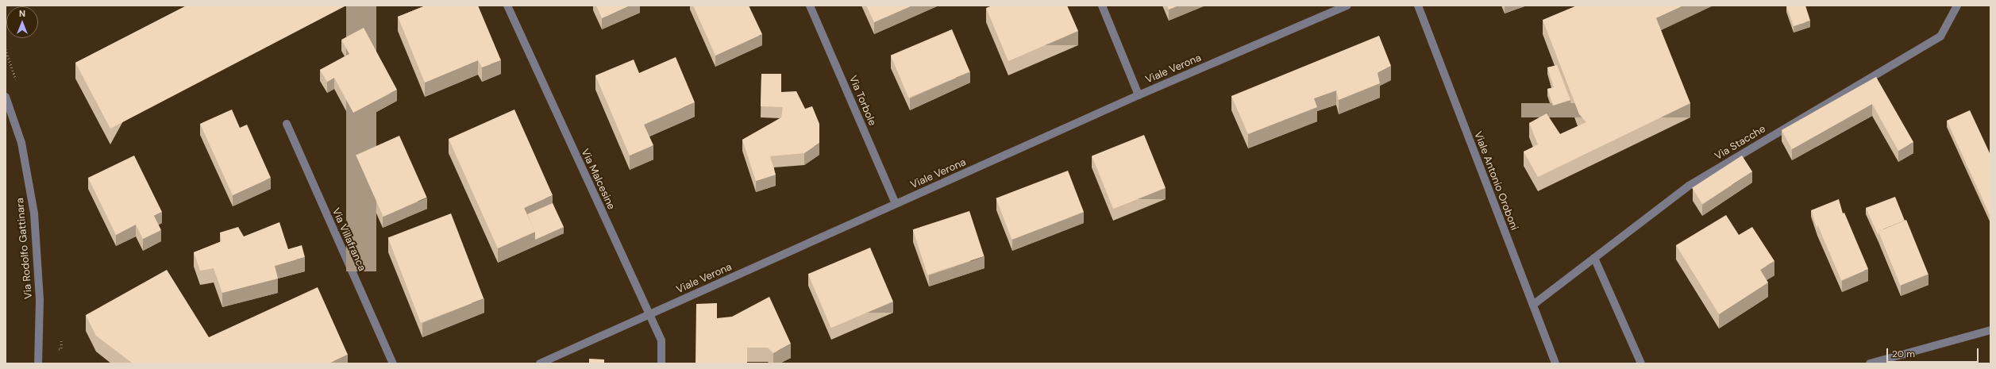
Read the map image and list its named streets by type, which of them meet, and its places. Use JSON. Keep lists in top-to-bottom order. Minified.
{"streets":{"street":["Viale Verona","Via Torbole","Via Stacche","Via Malcesine","Viale Antonio Oroboni","Via Villafranca","Via Rodolfo Gattinara"]},"crossings":[["Viale Verona","Via Torbole"],["Viale Verona","Via Malcesine"],["Via Stacche","Viale Antonio Oroboni"]],"scale_bar":"20 m","north":"top"}
